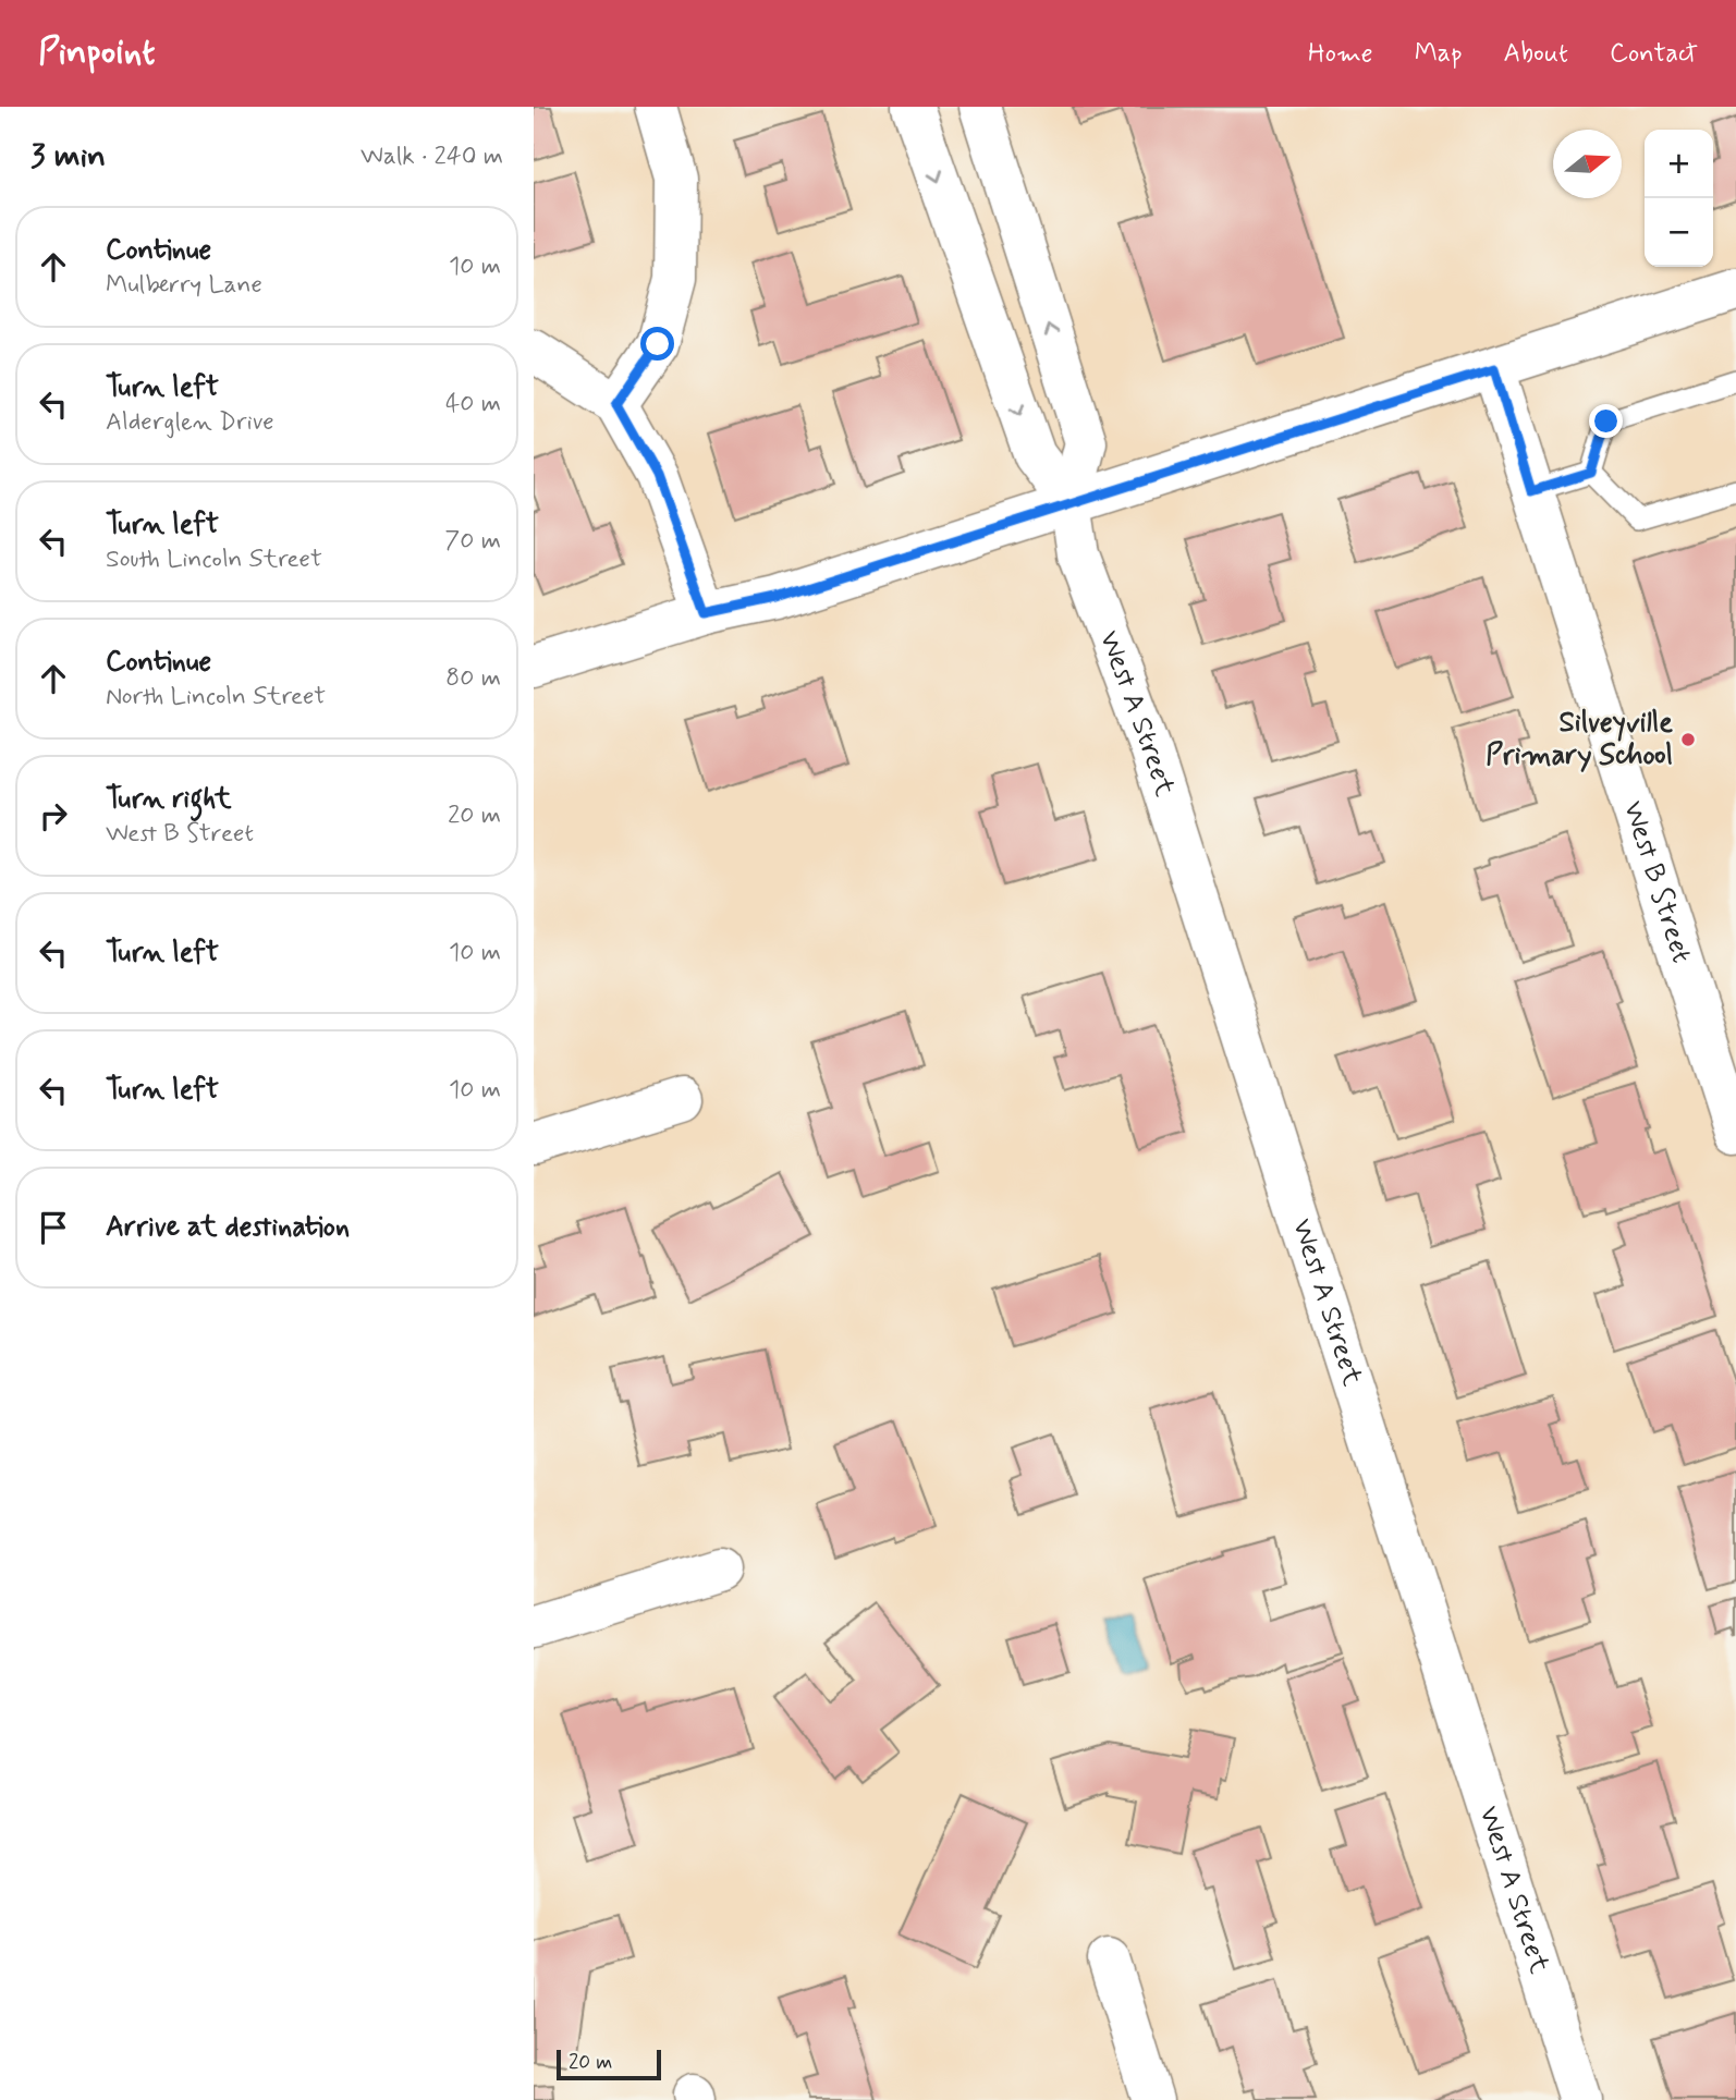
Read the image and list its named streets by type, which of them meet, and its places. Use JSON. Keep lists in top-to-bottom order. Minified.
{"streets":{"street":["West A Street","West B Street"]},"places":["Silveyville Primary School"],"scale_bar":"20 m","north":"right","page":{"header":"Pinpoint","nav":["Home","Map","About","Contact"],"heading":["3 min","Walk · 240 m"],"map_buttons":["+","−"],"list":[["Continue","Mulberry Lane","10 m"],["Turn left","Alderglen Drive","40 m"],["Turn left","South Lincoln Street","70 m"],["Continue","North Lincoln Street","80 m"],["Turn right","West B Street","20 m"],["Turn left","10 m"],["Turn left","10 m"],"Arrive at destination"],"scale":"20 m"}}
